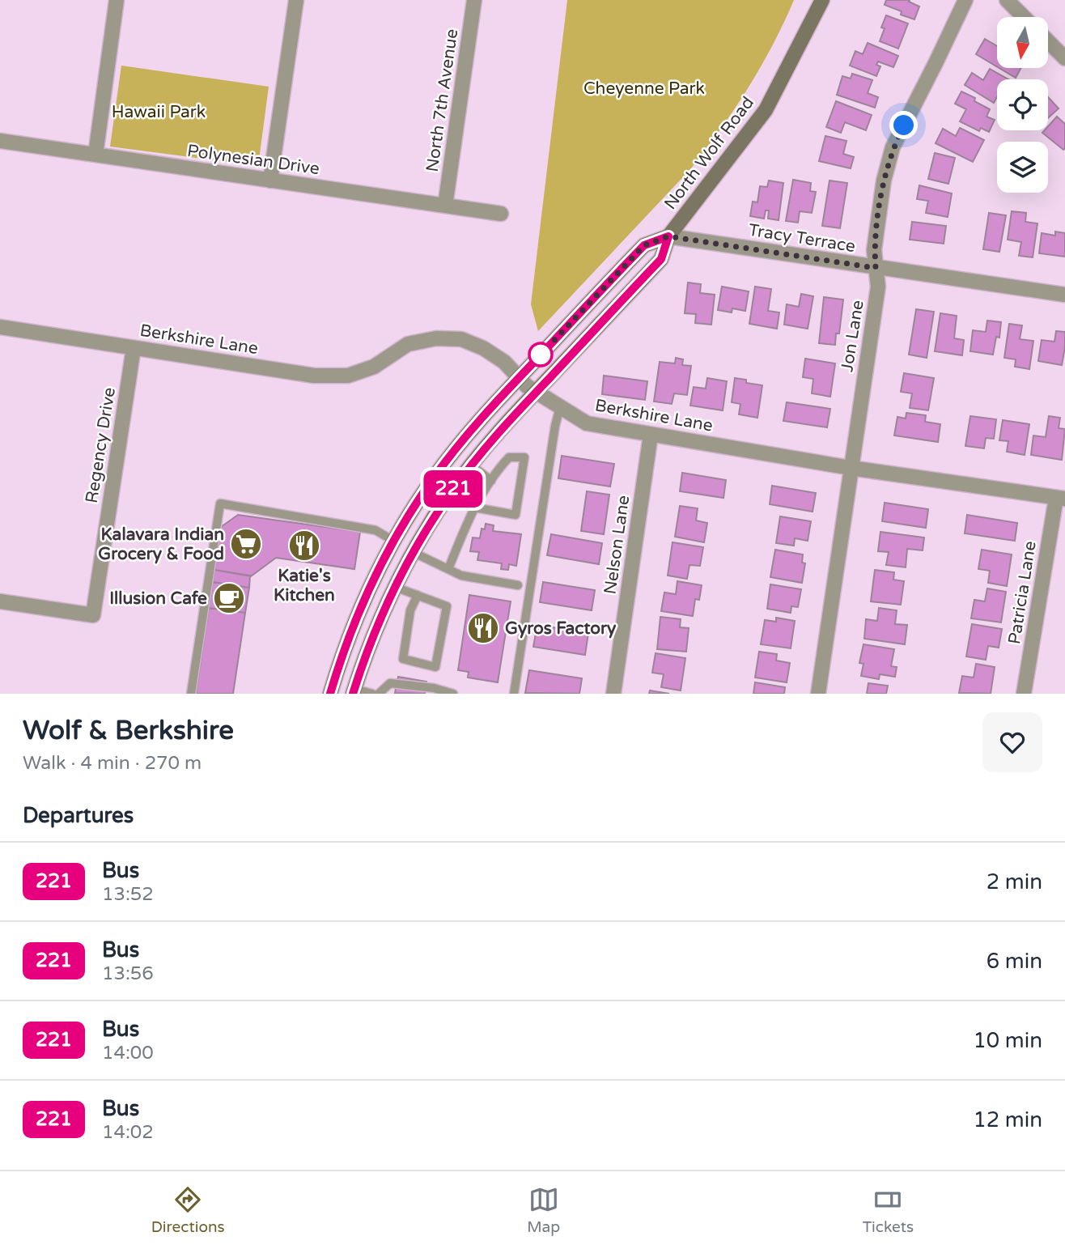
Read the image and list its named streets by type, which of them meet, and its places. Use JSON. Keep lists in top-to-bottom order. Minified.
{"streets":{"main road":["North Wolf Road"],"street":["North 7th Avenue","Polynesian Drive","Tracy Terrace","Jon Lane","Berkshire Lane","Regency Drive","Nelson Lane","Patricia Lane"]},"crossings":[["North 7th Avenue","Polynesian Drive"],["North Wolf Road","Tracy Terrace"],["North Wolf Road","Berkshire Lane"],["Tracy Terrace","Jon Lane"],["Jon Lane","Berkshire Lane"],["Berkshire Lane","Regency Drive"],["Berkshire Lane","Nelson Lane"],["Berkshire Lane","Patricia Lane"]],"parks":["Cheyenne Park","Hawaii Park"],"places":{"supermarket":["Kalavara Indian Grocery & Food"],"restaurant":["Katie's Kitchen","Gyros Factory"],"cafe":["Illusion Cafe"]},"lines":["bus line 221"],"north":"bottom","page":{"on_map":"221","heading":[["Wolf & Berkshire","Walk · 4 min · 270 m"],"Departures"],"list":[{"mark":"221","name":"Bus","note":"13:52","value":"2 min"},{"mark":"221","name":"Bus","note":"13:56","value":"6 min"},{"mark":"221","name":"Bus","note":"14:00","value":"10 min"},{"mark":"221","name":"Bus","note":"14:02","value":"12 min"}],"tabs":["Directions","Map","Tickets"]}}
